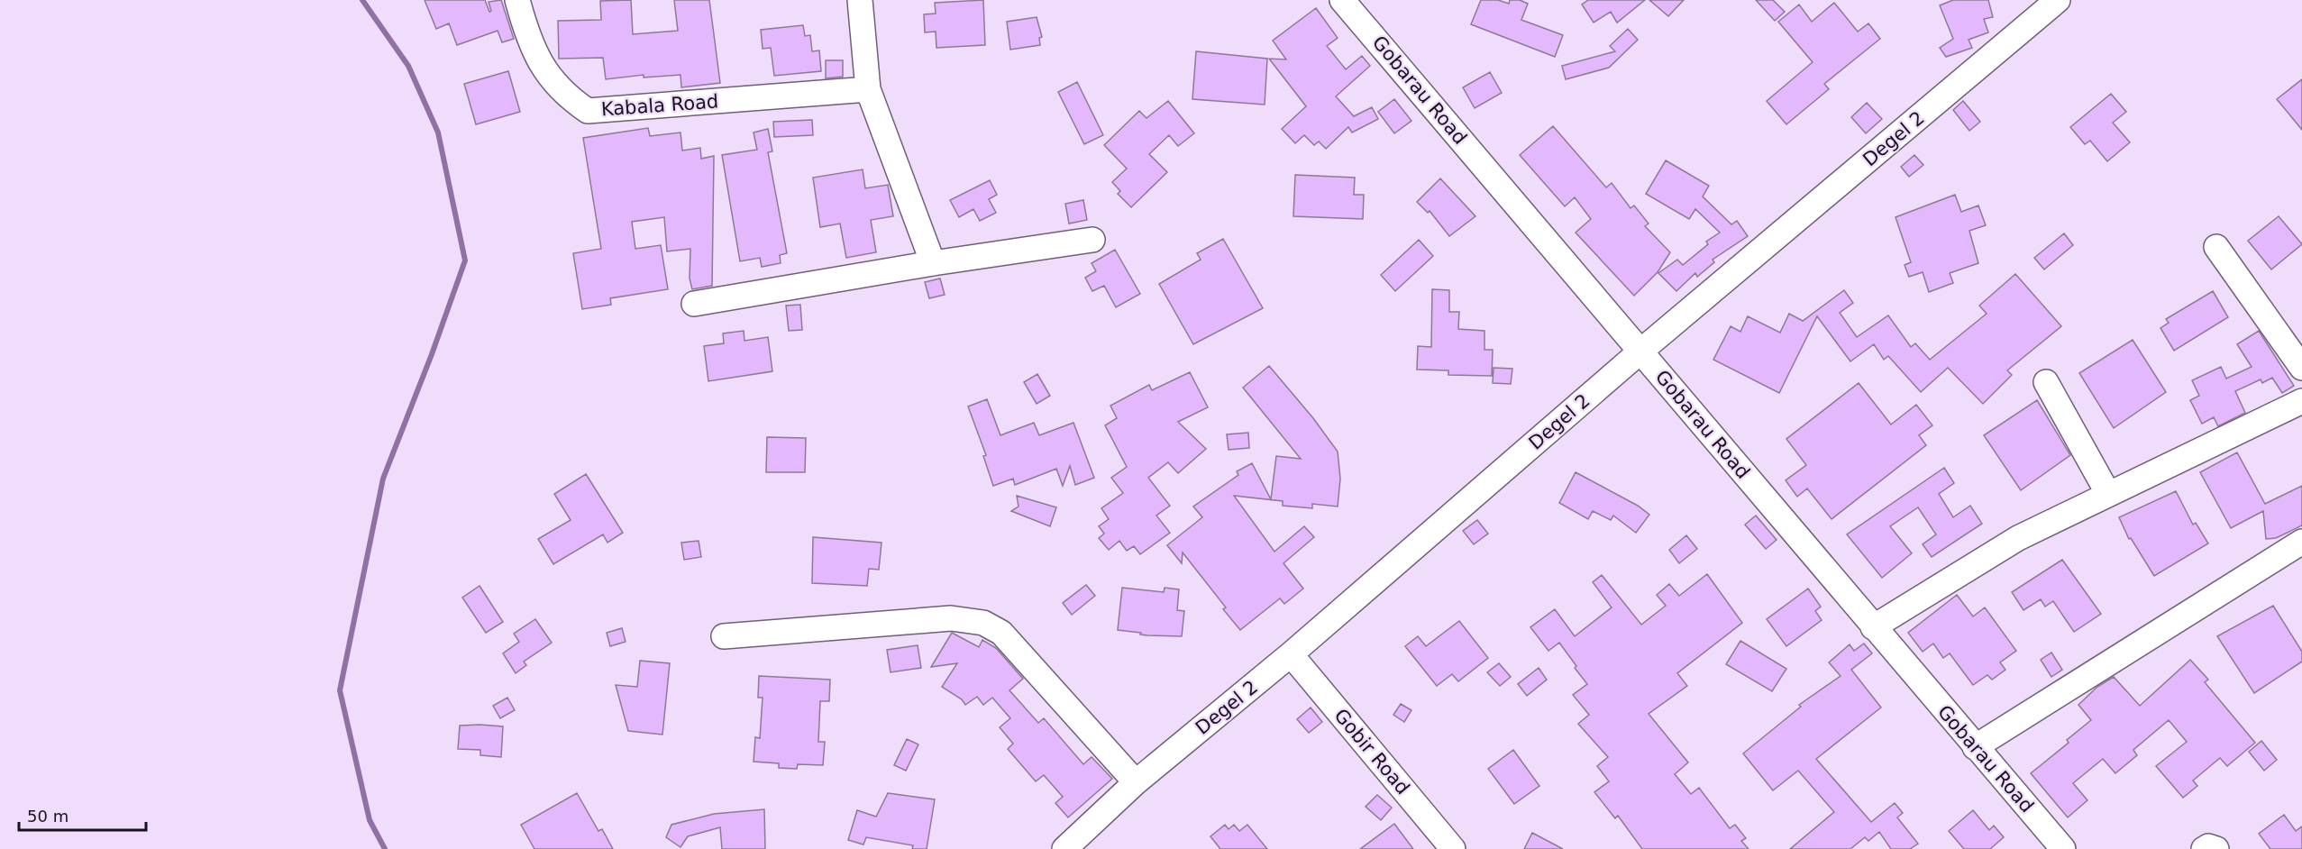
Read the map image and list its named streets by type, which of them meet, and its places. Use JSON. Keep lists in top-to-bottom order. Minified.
{"streets":{"street":["Gobarau Road","Kabala Road","Degel 2","Gobir Road"]},"crossings":[["Gobarau Road","Degel 2"],["Degel 2","Gobir Road"]],"scale_bar":"50 m"}
